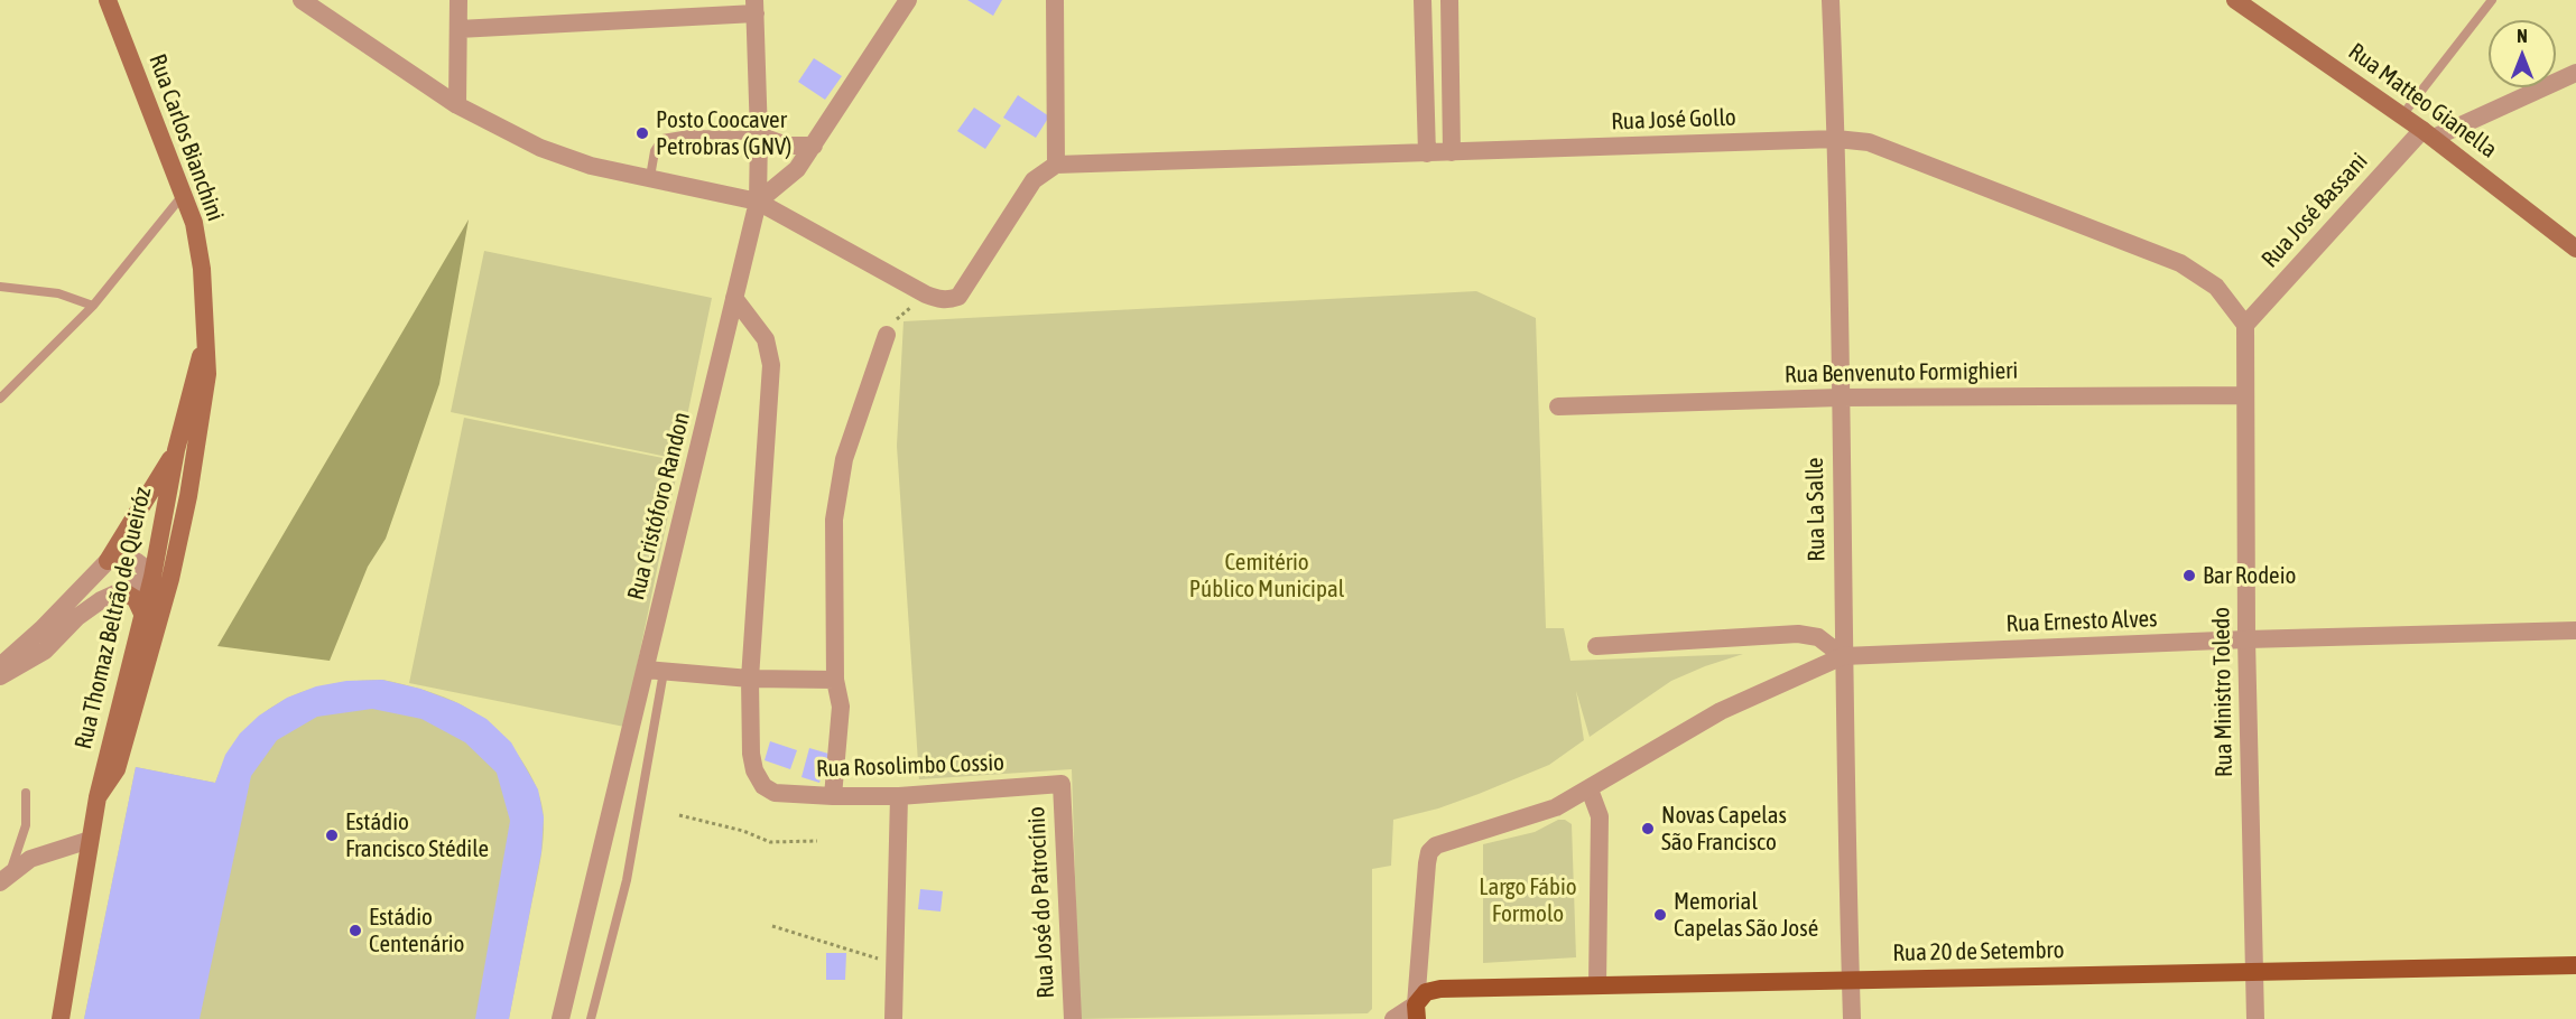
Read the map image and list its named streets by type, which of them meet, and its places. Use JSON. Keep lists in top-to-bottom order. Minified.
{"streets":{"main road":["Rua Matteo Gianella","Rua Carlos Bianchini","Rua Thomaz Beltrão de Queiróz","Rua 20 de Setembro"],"street":["Rua José Gollo","Rua José Bassani","Rua Benvenuto Formighieri","Rua Cristóforo Randon","Rua La Salle","Rua Ernesto Alves","Rua Ministro Toledo","Rua Rosolimbo Cossio","Rua José do Patrocínio"]},"crossings":[["Rua Matteo Gianella","Rua José Bassani"],["Rua José Gollo","Rua José Bassani"],["Rua José Gollo","Rua La Salle"],["Rua José Gollo","Rua Ministro Toledo"],["Rua Carlos Bianchini","Rua Thomaz Beltrão de Queiróz"],["Rua José Bassani","Rua Ministro Toledo"],["Rua Benvenuto Formighieri","Rua La Salle"],["Rua Benvenuto Formighieri","Rua Ministro Toledo"],["Rua La Salle","Rua Ernesto Alves"],["Rua La Salle","Rua 20 de Setembro"],["Rua Ernesto Alves","Rua Ministro Toledo"],["Rua Ministro Toledo","Rua 20 de Setembro"],["Rua Rosolimbo Cossio","Rua José do Patrocínio"]],"parks":["Cemitério Público Municipal","Largo Fábio Formolo"],"places":["Posto Coocaver Petrobras (GNV)","Bar Rodeio","Novas Capelas São Francisco","Estádio Francisco Stédile","Memorial Capelas São José","Estádio Centenário"],"north":"top"}
